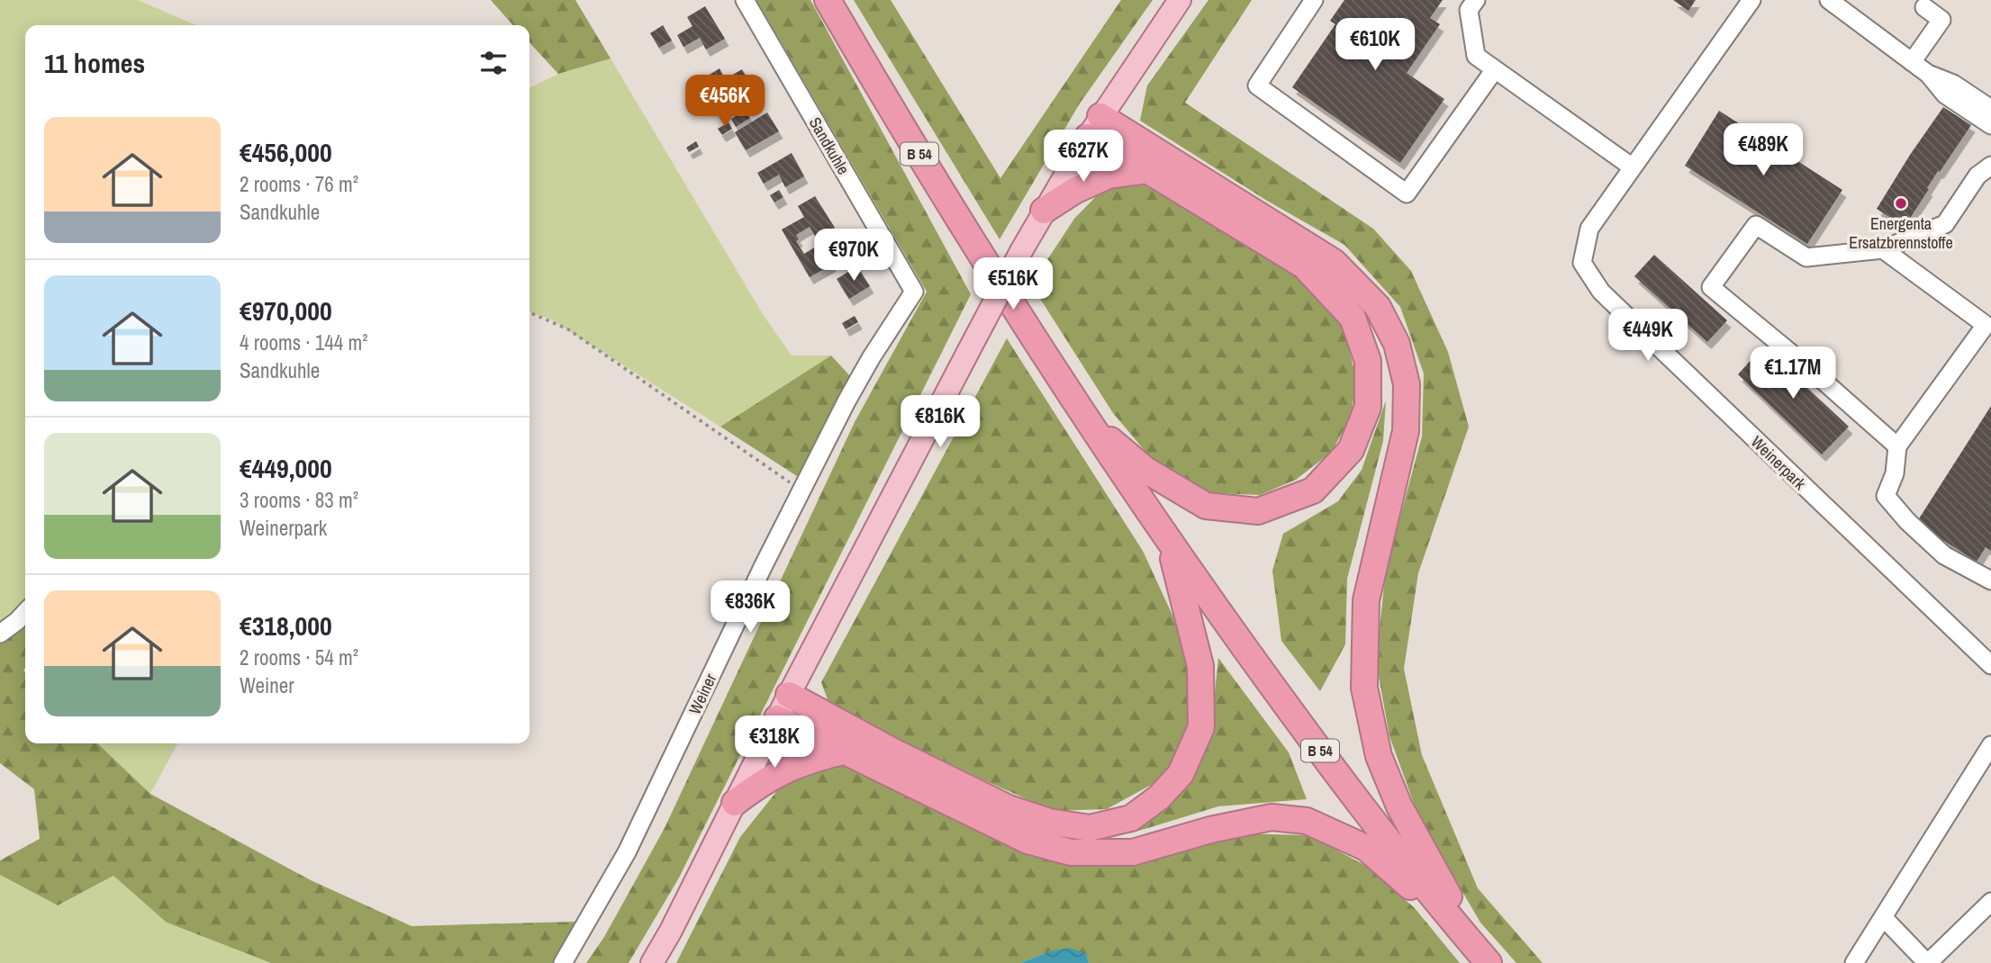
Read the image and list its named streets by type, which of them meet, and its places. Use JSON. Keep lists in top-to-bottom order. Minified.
{"streets":{"highway":["B 54"],"street":["Sandkuhle","Weinerpark","Weiner"]},"crossings":[["Sandkuhle","Weiner"]],"places":["Energenta Ersatzbrennstoffe"],"page":{"price":["€610K","€456K","€489K","€627K","€970K","€516K","€449K","€1.17M","€816K","€836K","€318K"],"heading":"11 homes","list":[{"name":"€456,000","note":"2 rooms · 76 m² · Sandkuhle"},{"name":"€970,000","note":"4 rooms · 144 m² · Sandkuhle"},{"name":"€449,000","note":"3 rooms · 83 m² · Weinerpark"},{"name":"€318,000","note":"2 rooms · 54 m² · Weiner"}]}}
